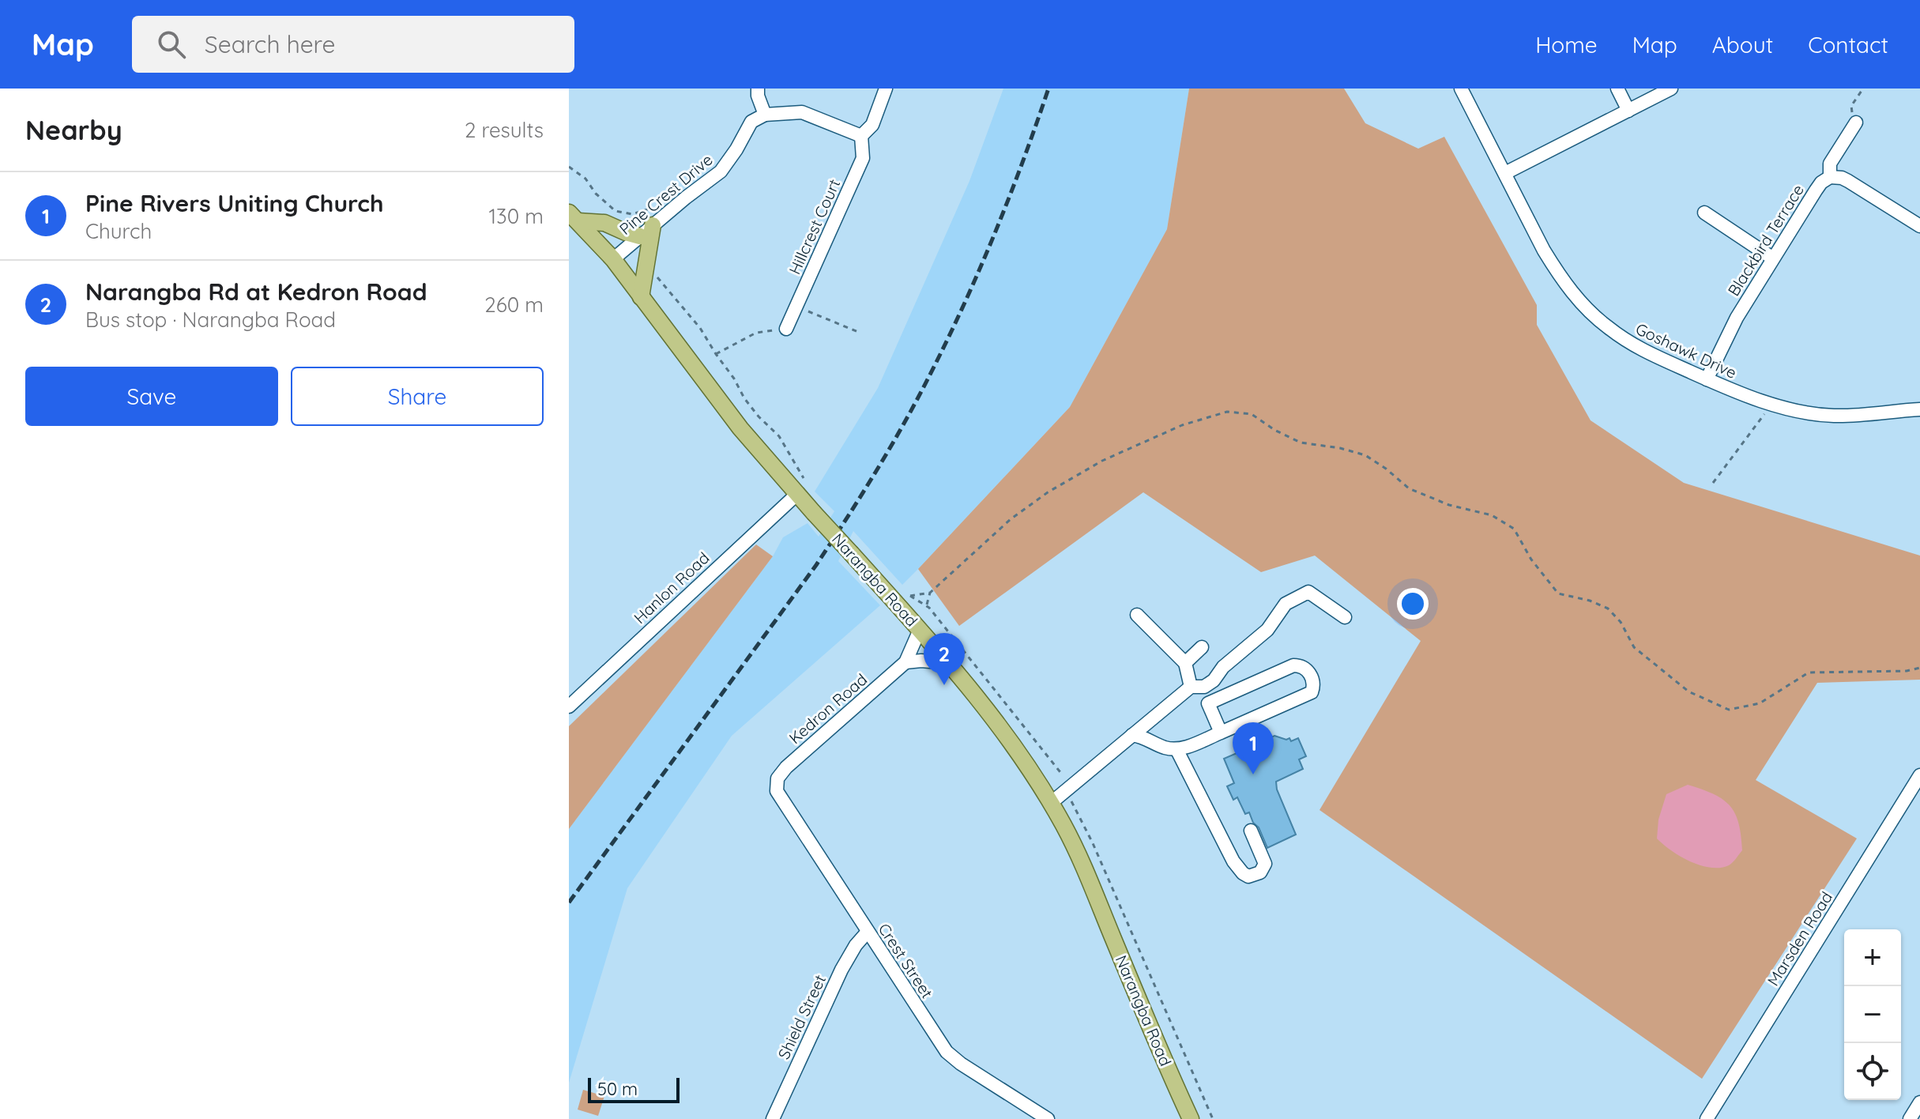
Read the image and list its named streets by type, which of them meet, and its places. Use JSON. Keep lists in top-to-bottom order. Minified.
{"streets":{"main road":["Narangba Road"],"street":["Pine Crest Drive","Hillcrest Court","Blackbird Terrace","Goshawk Drive","Hanlon Road","Kedron Road","Marsden Road","Crest Street","Shield Street"]},"crossings":[["Pine Crest Drive","Narangba Road"],["Blackbird Terrace","Goshawk Drive"],["Narangba Road","Hanlon Road"],["Narangba Road","Kedron Road"],["Kedron Road","Crest Street"],["Crest Street","Shield Street"]],"scale_bar":"50 m","page":{"header":"Map","search":"Search here","nav":["Home","Map","About","Contact"],"heading":["Nearby","2 results"],"list":[{"mark":"1","name":"Pine Rivers Uniting Church","note":"Church","value":"130 m"},{"mark":"2","name":"Narangba Rd at Kedron Road","note":"Bus stop · Narangba Road","value":"260 m"}],"buttons":["Save","Share"],"pins":["2","1"],"map_buttons":["+","−"],"scale":"50 m"}}
